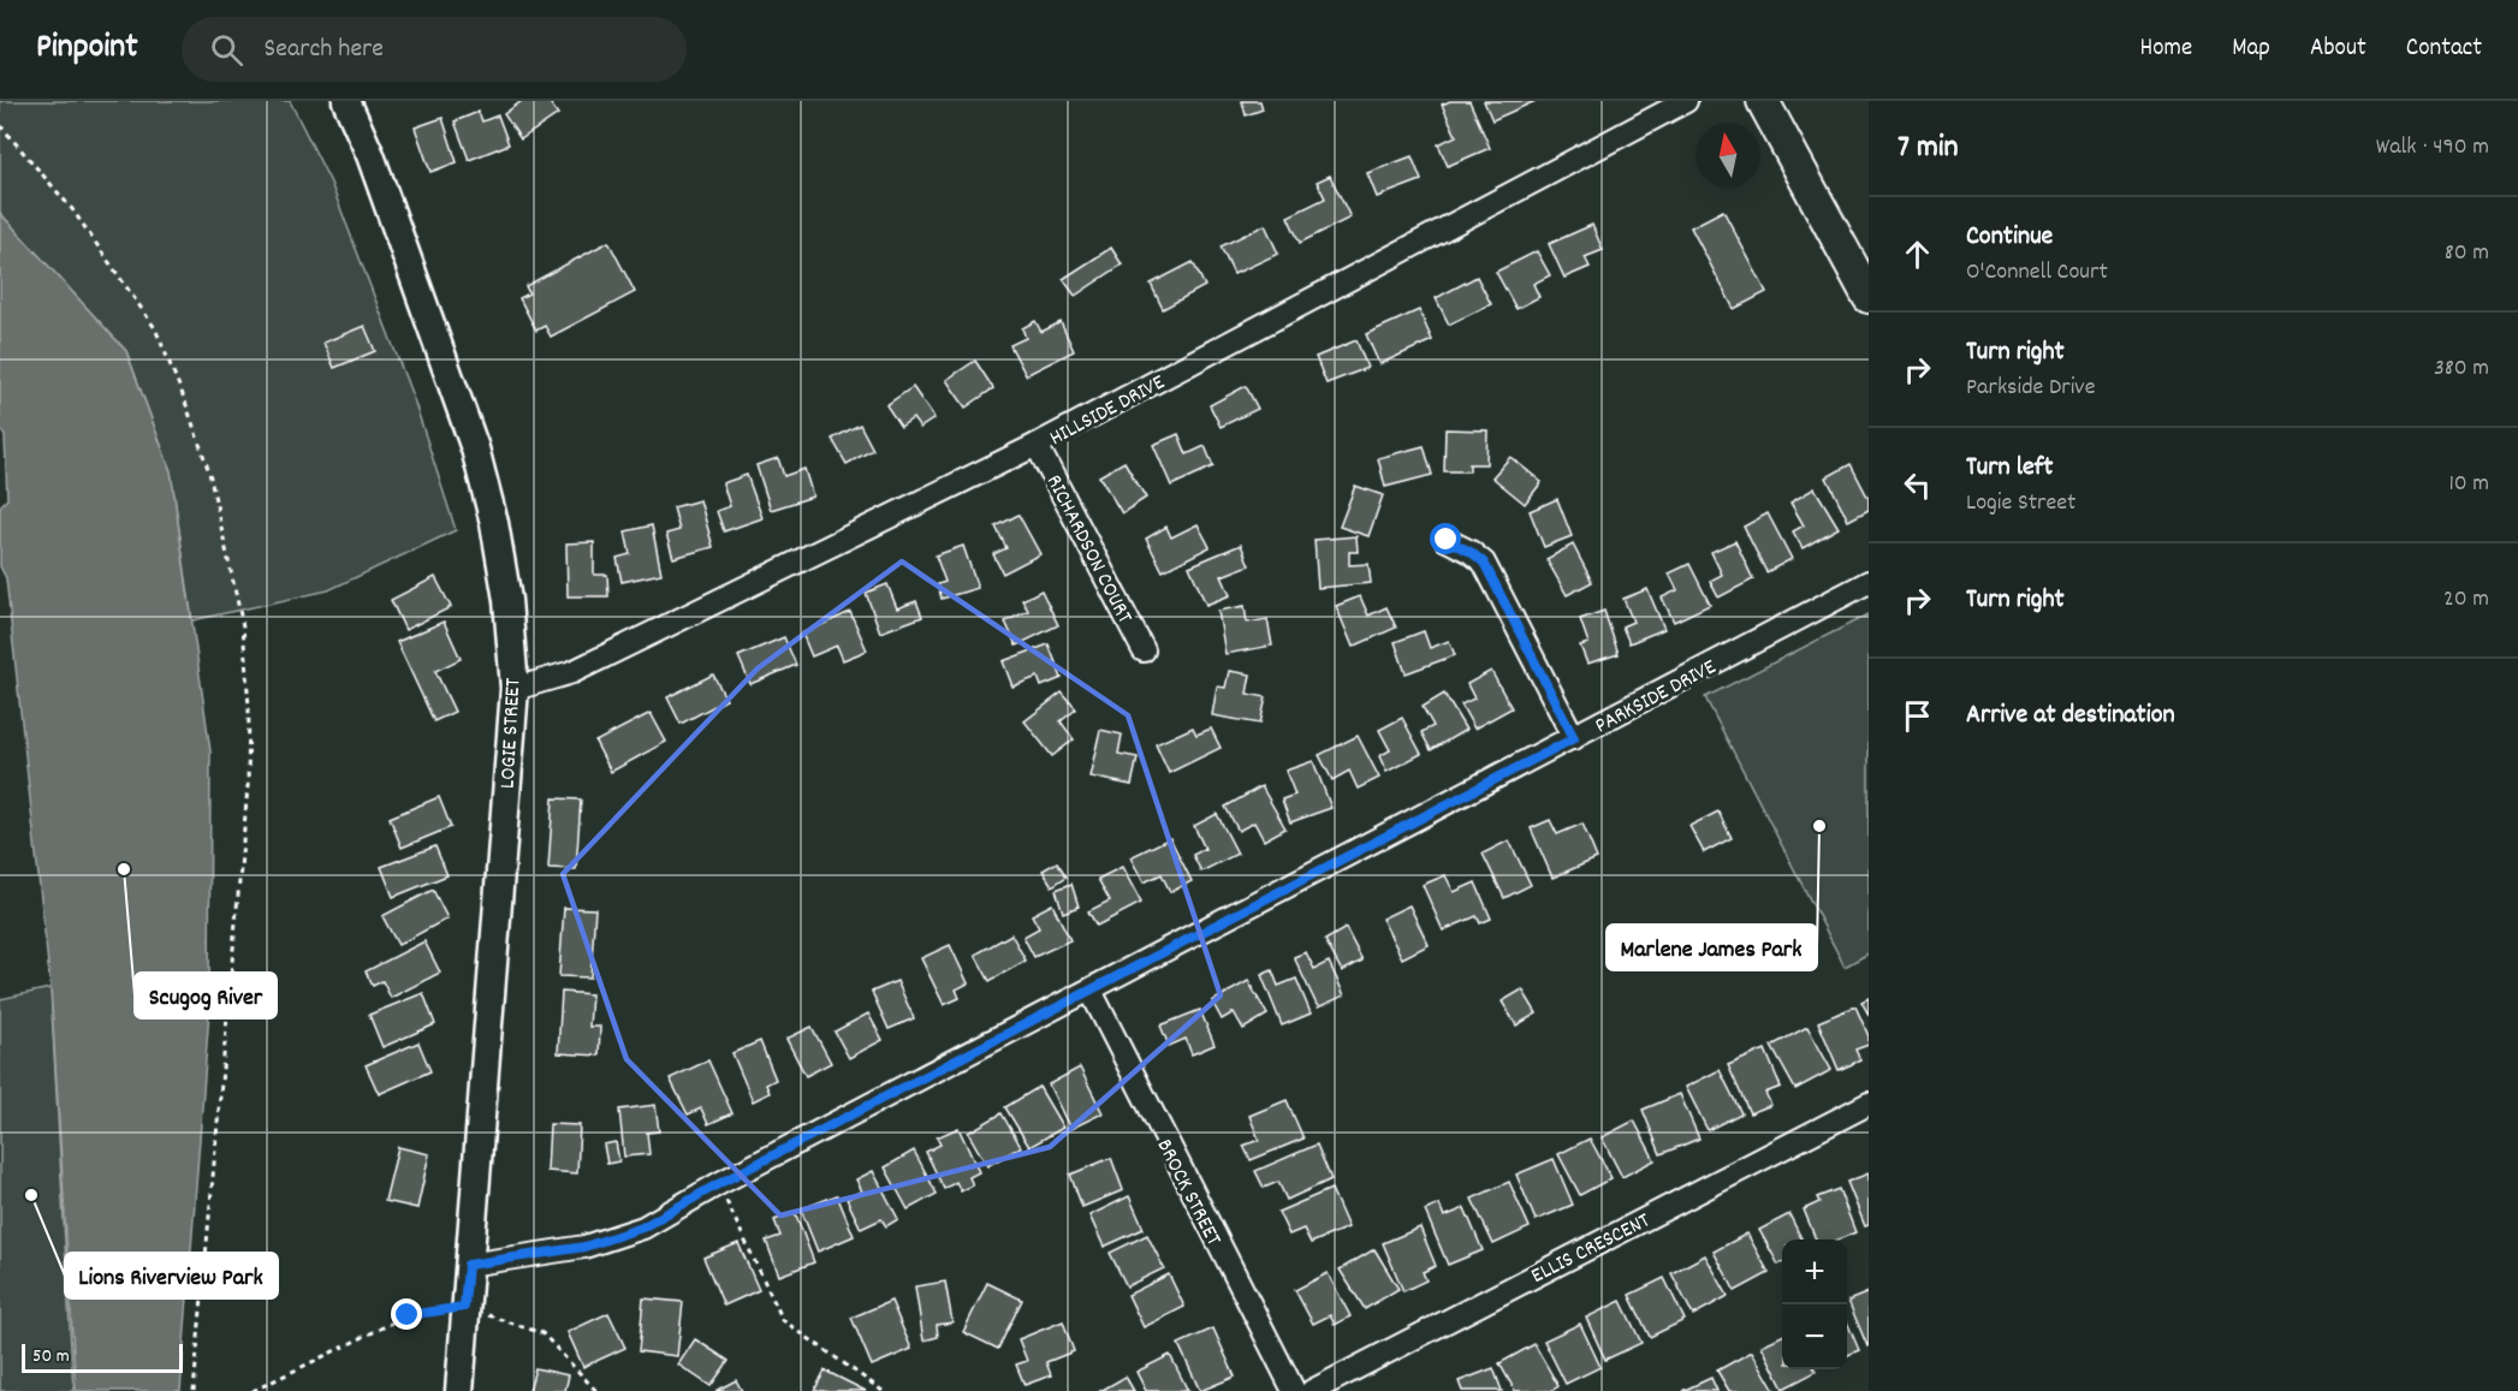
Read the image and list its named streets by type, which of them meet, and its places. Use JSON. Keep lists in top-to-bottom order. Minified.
{"streets":{"street":["HILLSIDE DRIVE","RICHARDSON COURT","PARKSIDE DRIVE","LOGIE STREET","BROCK STREET","ELLIS CRESCENT"]},"crossings":[["HILLSIDE DRIVE","RICHARDSON COURT"],["HILLSIDE DRIVE","LOGIE STREET"],["PARKSIDE DRIVE","LOGIE STREET"],["PARKSIDE DRIVE","BROCK STREET"]],"places":["Marlene James Park","Scugog River","Lions Riverview Park"],"scale_bar":"50 m","north":"top","page":{"header":"Pinpoint","search":"Search here","nav":["Home","Map","About","Contact"],"heading":["7 min","Walk · 490 m"],"list":[["Continue","O'Connell Court","80 m"],["Turn right","Parkside Drive","380 m"],["Turn left","Logie Street","10 m"],["Turn right","20 m"],"Arrive at destination"],"map_buttons":["+","−"],"scale":"50 m"}}
